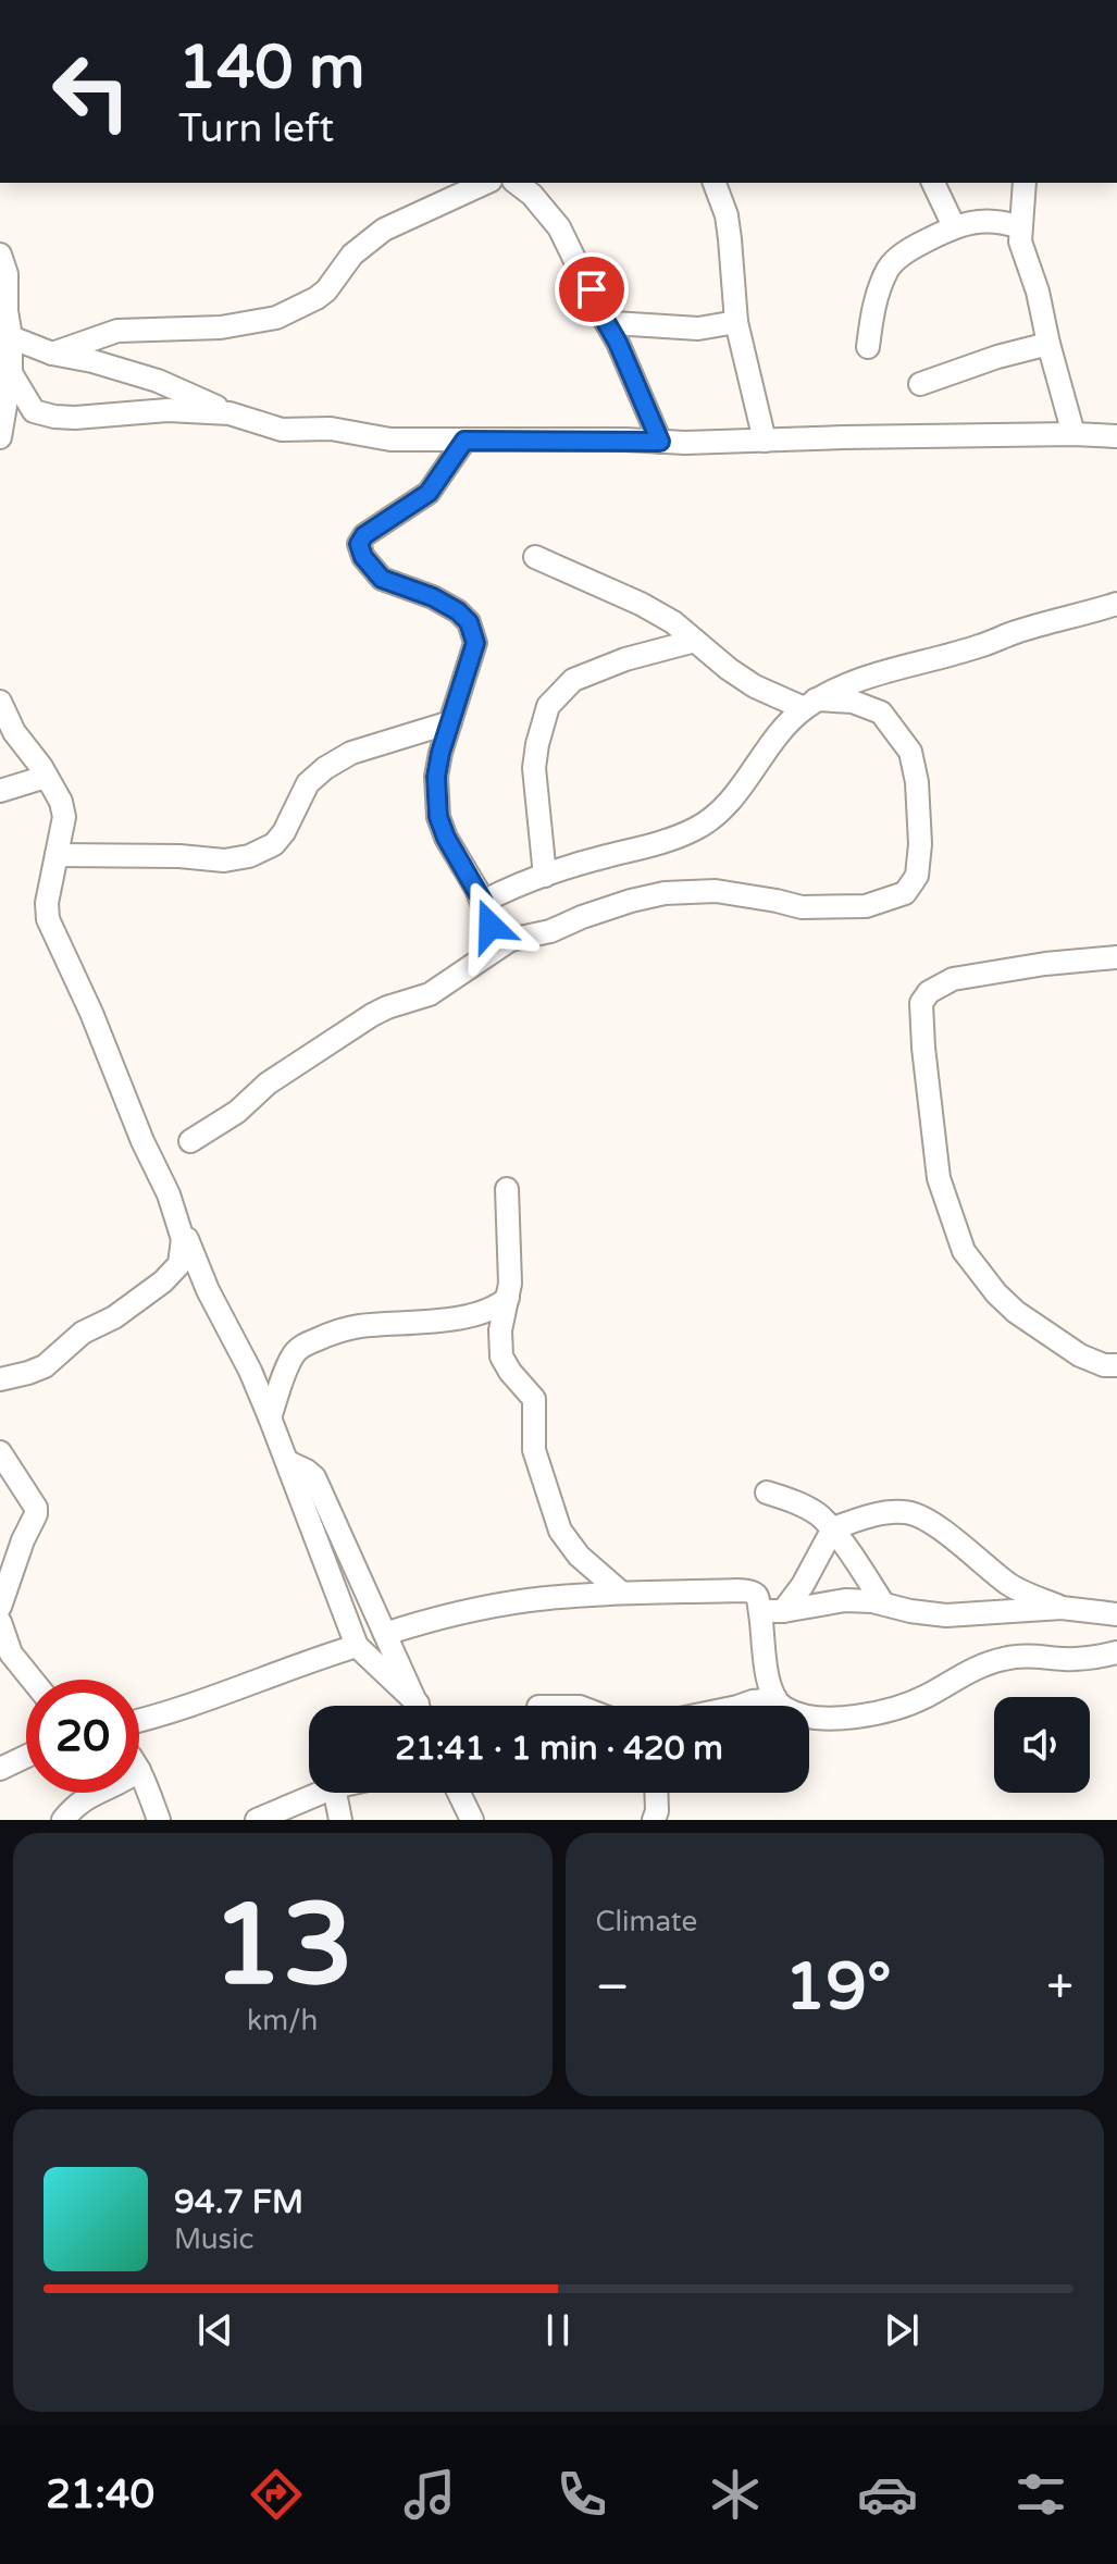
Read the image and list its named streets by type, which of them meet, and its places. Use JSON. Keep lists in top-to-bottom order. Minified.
{"page":{"turn":["140 m","Turn left"],"limit":"20","trip":"21:41 · 1 min · 420 m","tile":[["13","km/h"],"Climate"],"heat":["−","19°","+"],"song":["94.7 FM","Music"],"tabs":"21:40"}}
